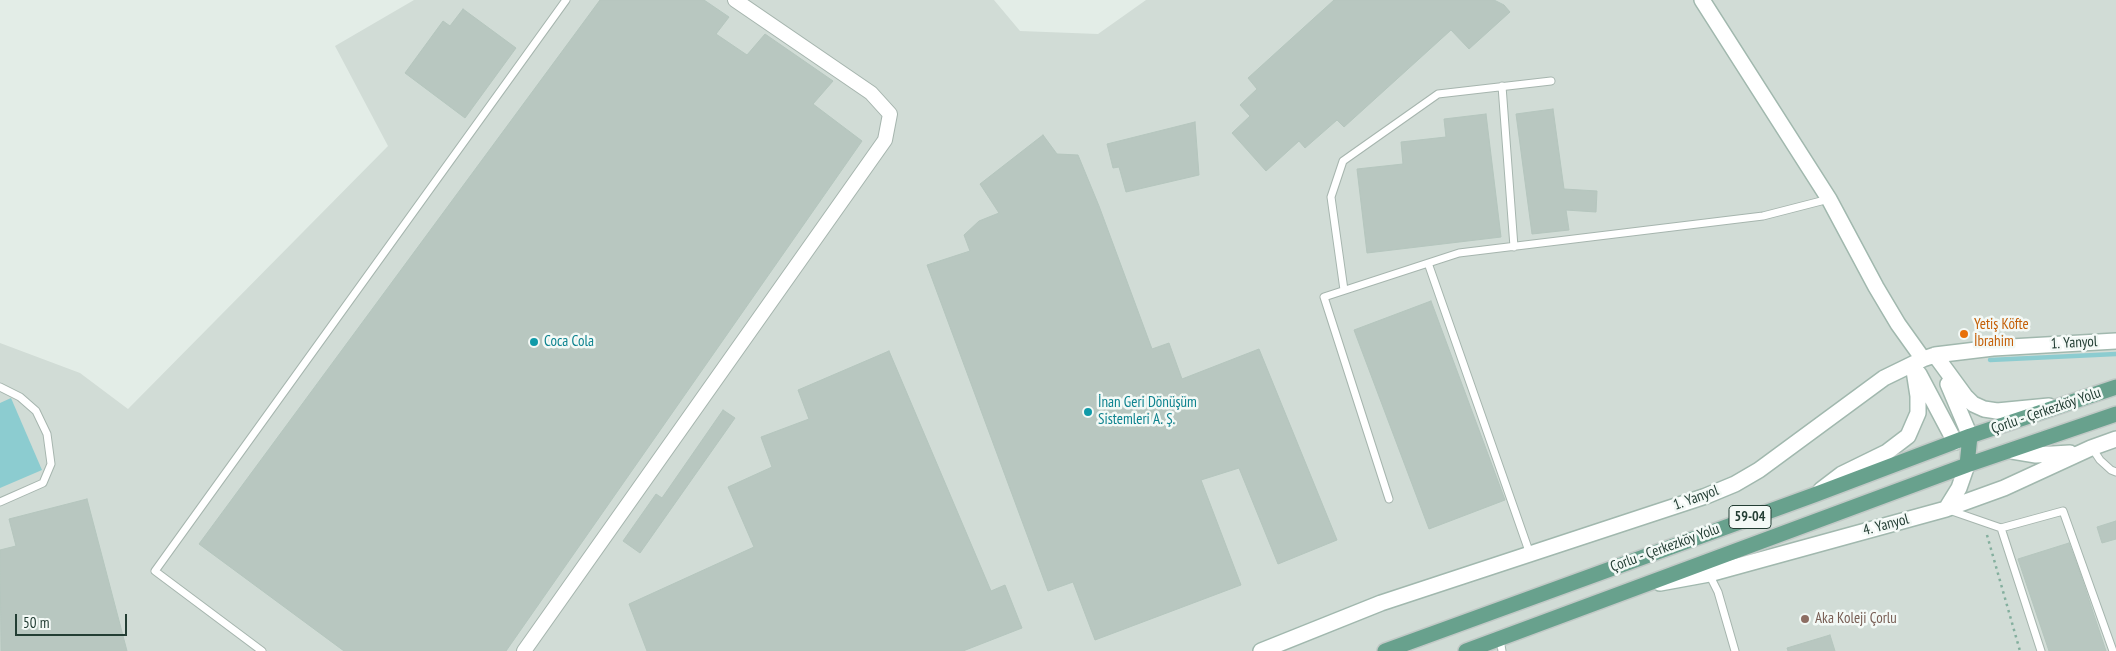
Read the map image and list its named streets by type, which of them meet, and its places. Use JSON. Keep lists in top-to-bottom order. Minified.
{"streets":{"main road":["1. Yanyol","Çorlu - Çerkezköy Yolu","59-04","4. Yanyol"]},"crossings":[["Çorlu - Çerkezköy Yolu","4. Yanyol"]],"places":["Yetiş Köfte İbrahim","Coca Cola","İnan Geri Dönüşüm Sistemleri A. Ş.","Aka Koleji Çorlu"],"scale_bar":"50 m"}
